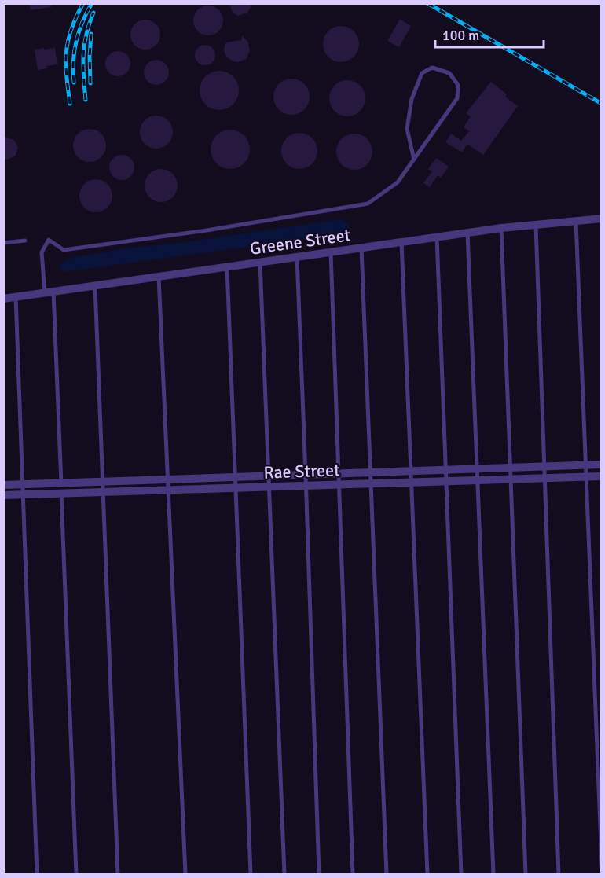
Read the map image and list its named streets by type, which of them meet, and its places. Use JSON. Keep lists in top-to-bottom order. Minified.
{"streets":{"street":["Greene Street","Rae Street"]},"scale_bar":"100 m"}
